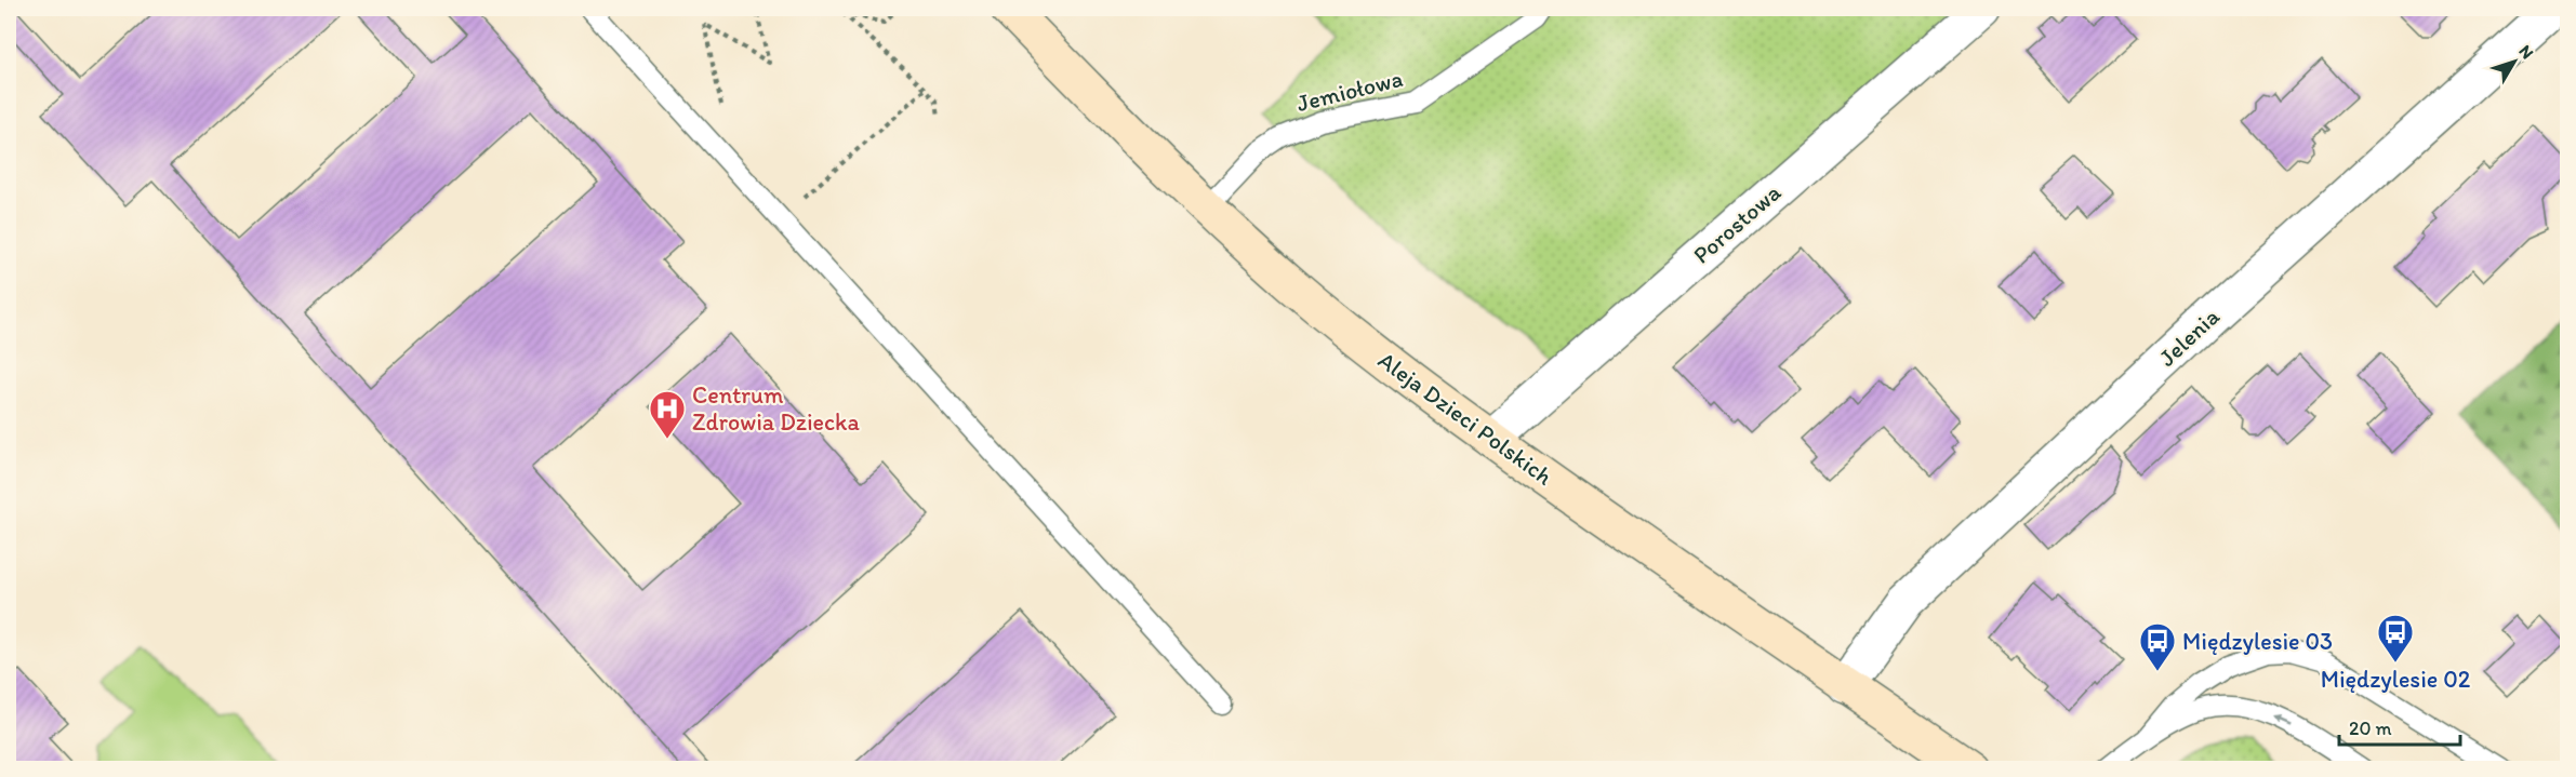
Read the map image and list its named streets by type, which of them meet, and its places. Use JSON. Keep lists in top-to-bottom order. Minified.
{"streets":{"street":["Porostowa","Jelenia","Aleja Dzieci Polskich"],"lane":["Jemiołowa"]},"crossings":[["Jemiołowa","Aleja Dzieci Polskich"],["Porostowa","Aleja Dzieci Polskich"],["Jelenia","Aleja Dzieci Polskich"]],"places":{"hospital":["Centrum Zdrowia Dziecka"],"bus stop":["Międzylesie 02","Międzylesie 03"]},"scale_bar":"20 m","north":"top right"}
